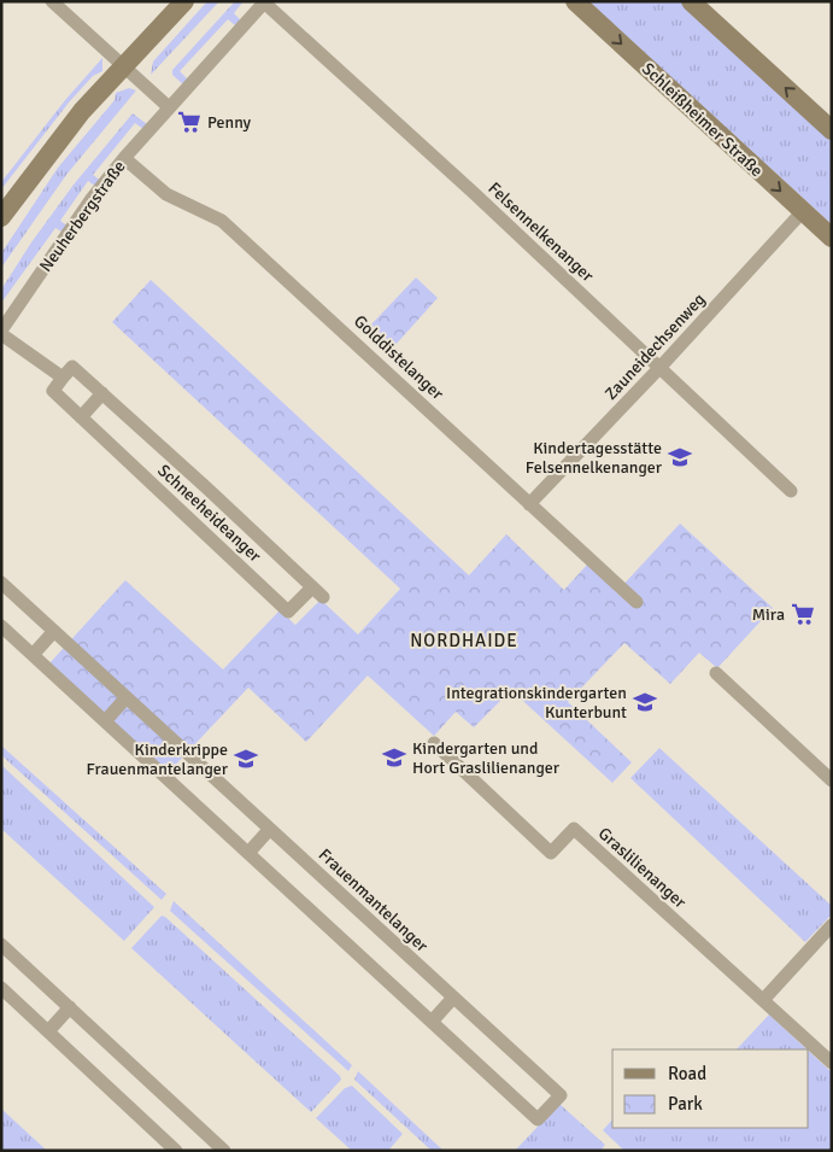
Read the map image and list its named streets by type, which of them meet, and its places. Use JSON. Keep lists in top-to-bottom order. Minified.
{"streets":{"main road":["Schleißheimer Straße"],"street":["Neuherbergstraße","Felsennelkenanger","Zauneidechsenweg","Golddistelanger","Schneeheideanger","Graslilienanger","Frauenmantelanger"]},"crossings":[["Schleißheimer Straße","Zauneidechsenweg"],["Neuherbergstraße","Felsennelkenanger"],["Neuherbergstraße","Golddistelanger"],["Felsennelkenanger","Zauneidechsenweg"],["Zauneidechsenweg","Golddistelanger"]],"districts":["NORDHAIDE"],"places":{"supermarket":["Penny","Mira"],"school or university":["Kindertagesstätte Felsennelkenanger","Integrationskindergarten Kunterbunt","Kindergarten und Hort Graslilienanger","Kinderkrippe Frauenmantelanger"]},"legend":["Road","Park"]}
